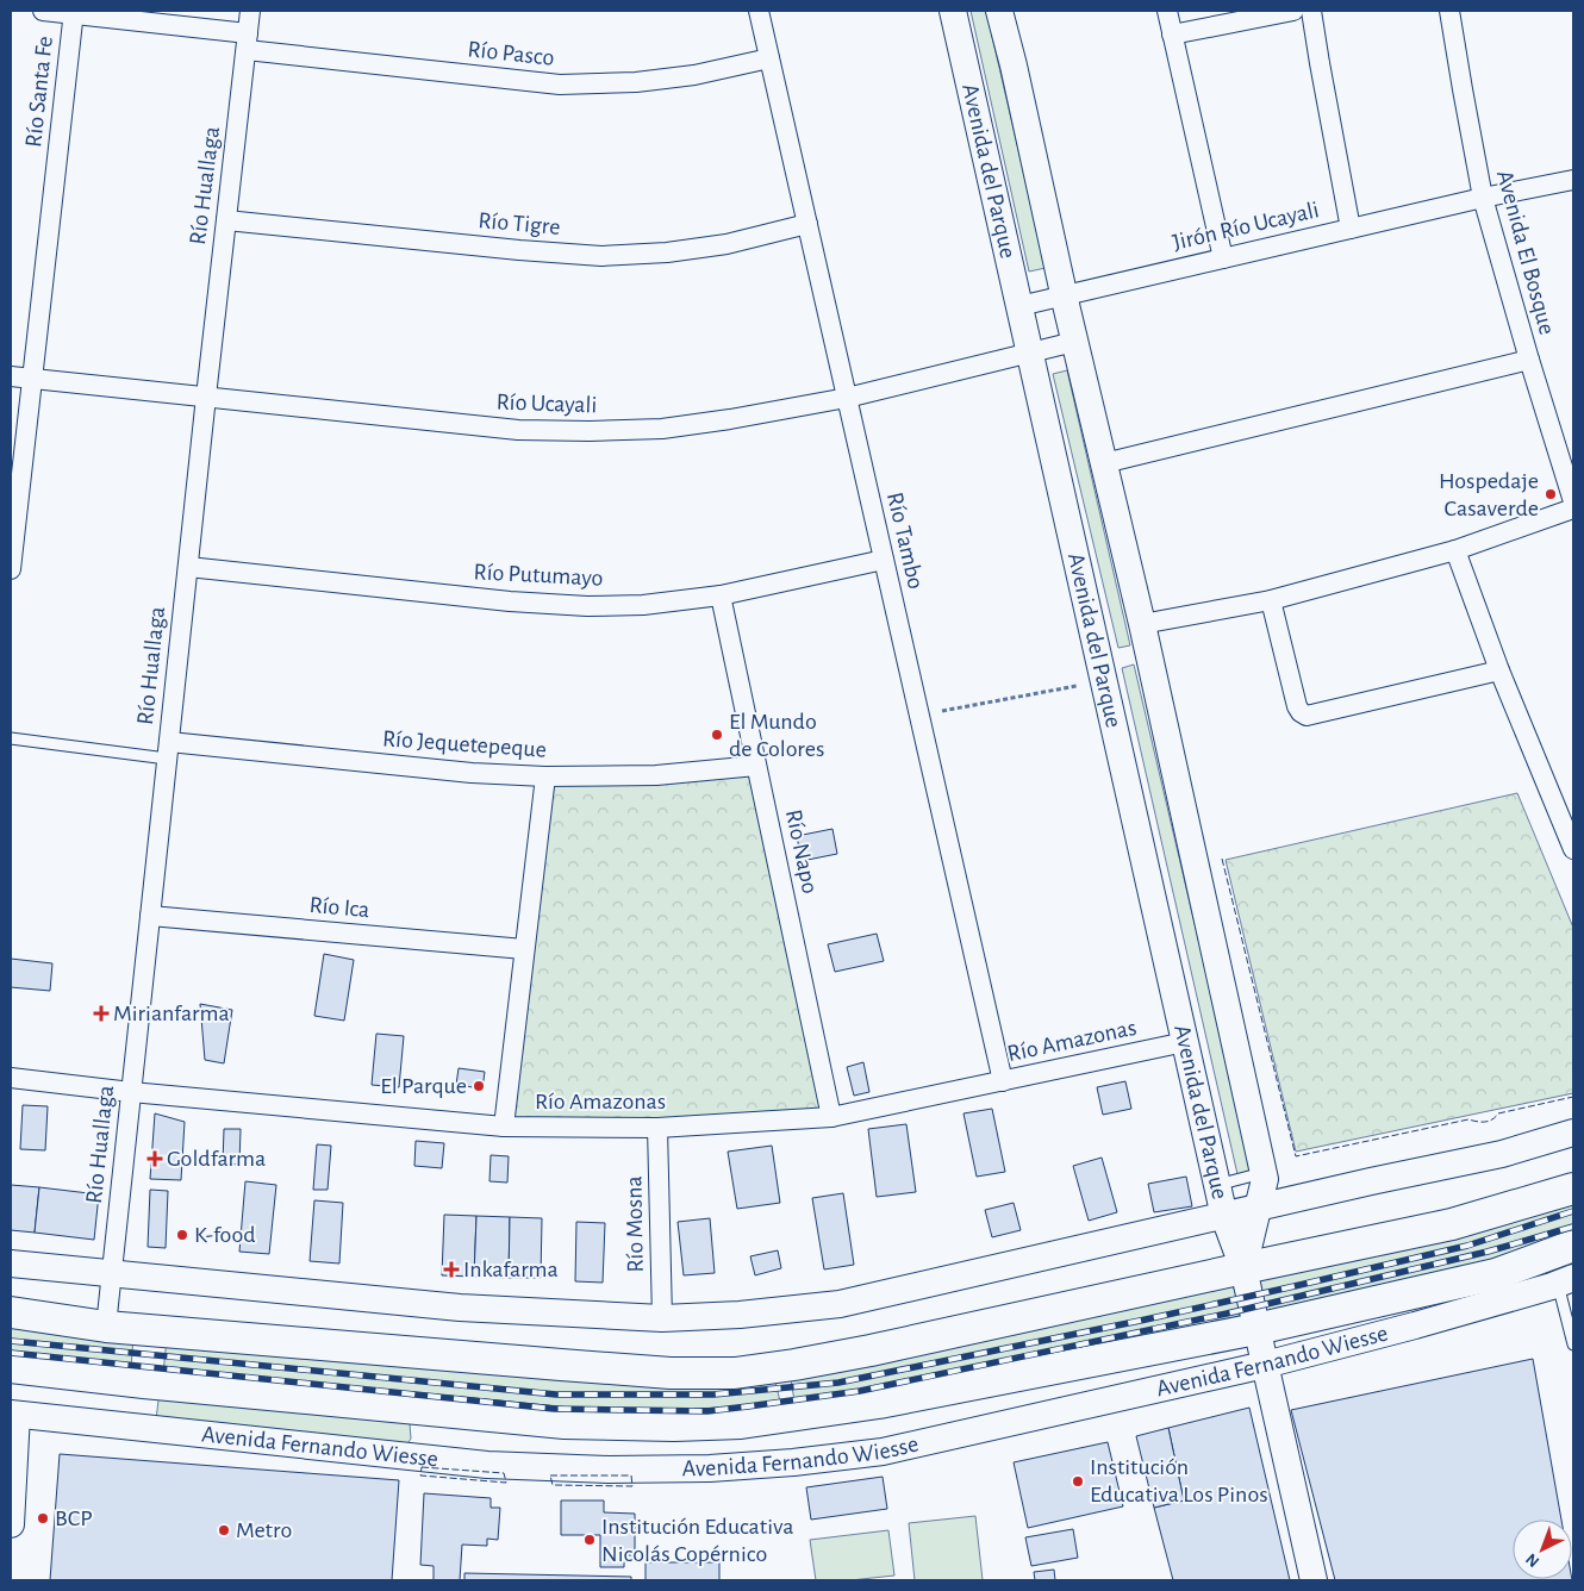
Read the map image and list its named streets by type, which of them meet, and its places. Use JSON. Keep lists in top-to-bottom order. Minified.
{"streets":{"main road":["Avenida del Parque","Avenida Fernando Wiesse"],"street":["Río Pasco","Río Santa Fe","Río Huallaga","Río Tigre","Jirón Río Ucayali","Avenida El Bosque","Río Ucayali","Río Tambo","Río Putumayo","Río Jequetepeque","Río Napo","Río Ica","Río Amazonas","Río Mosna"]},"crossings":[["Río Pasco","Río Santa Fe"],["Río Pasco","Río Huallaga"],["Río Pasco","Río Tambo"],["Río Santa Fe","Río Ucayali"],["Avenida del Parque","Jirón Río Ucayali"],["Avenida del Parque","Río Ucayali"],["Avenida del Parque","Río Amazonas"],["Avenida del Parque","Avenida Fernando Wiesse"],["Río Huallaga","Río Tigre"],["Río Huallaga","Río Ucayali"],["Río Huallaga","Río Putumayo"],["Río Huallaga","Río Jequetepeque"],["Río Huallaga","Río Ica"],["Río Huallaga","Río Amazonas"],["Río Tigre","Río Tambo"],["Jirón Río Ucayali","Avenida El Bosque"],["Río Ucayali","Río Tambo"],["Río Tambo","Río Putumayo"],["Río Tambo","Río Amazonas"],["Río Putumayo","Río Napo"],["Río Jequetepeque","Río Napo"],["Río Napo","Río Amazonas"],["Río Amazonas","Río Mosna"]],"places":{"other":["Hospedaje Casaverde","El Mundo de Colores","El Parque","K-food","Institución Educativa Los Pinos","BCP","Metro","Institución Educativa Nicolás Copérnico"],"health":["Mirianfarma","Goldfarma","Inkafarma"]},"north":"bottom left"}
